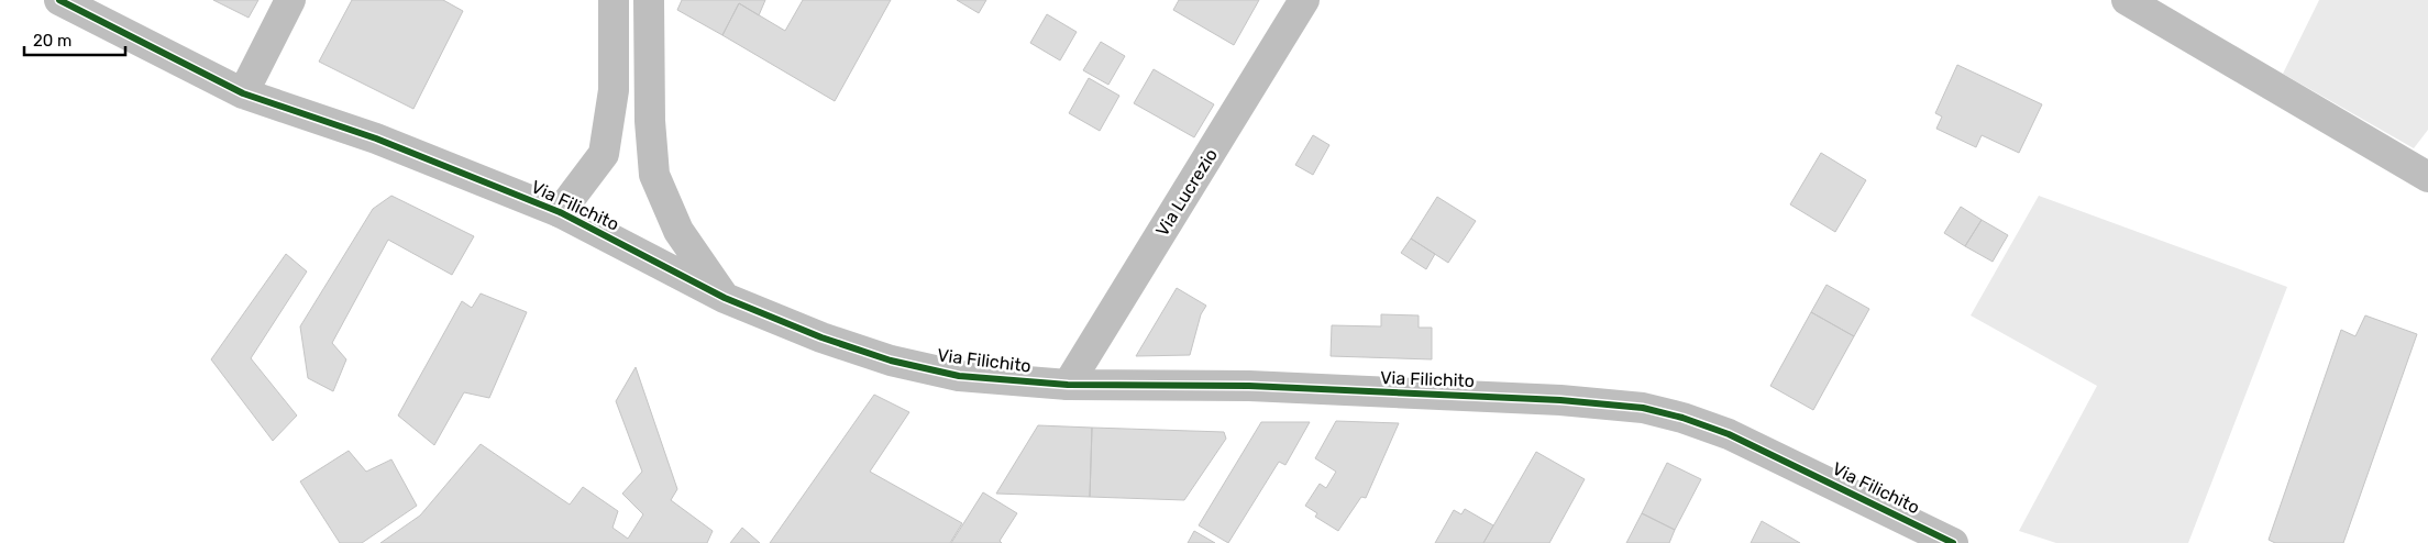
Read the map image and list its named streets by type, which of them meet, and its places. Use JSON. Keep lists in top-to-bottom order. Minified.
{"streets":{"street":["Via Lucrezio","Via Filichito"]},"crossings":[["Via Lucrezio","Via Filichito"]],"scale_bar":"20 m"}
